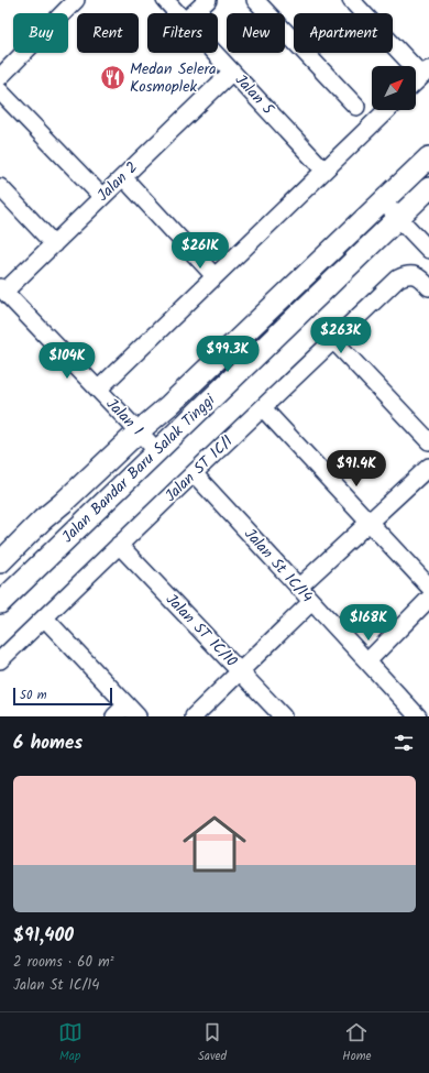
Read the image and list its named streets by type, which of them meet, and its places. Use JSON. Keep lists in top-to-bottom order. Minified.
{"streets":{"main road":["Jalan Bandar Baru Salak Tinggi"],"street":["Jalan 5","Jalan 2","Jalan 1","Jalan ST 1C/1","Jalan St 1C/14","Jalan ST 1C/10"]},"crossings":[["Jalan 5","Jalan 2"],["Jalan 2","Jalan 1"],["Jalan 1","Jalan Bandar Baru Salak Tinggi"],["Jalan ST 1C/1","Jalan St 1C/14"],["Jalan ST 1C/1","Jalan ST 1C/10"]],"places":{"restaurant":["Medan Selera Kosmoplek"]},"scale_bar":"50 m","north":"top right","page":{"chip":["Buy","Rent","Filters","New","Apartment"],"price":["$261K","$263K","$99.3K","$104K","$91.4K","$168K"],"scale":"50 m","heading":"6 homes","list":[{"name":"$91,400","note":"2 rooms · 60 m² · Jalan St 1C/14"}],"tabs":["Map","Saved","Home"]}}
